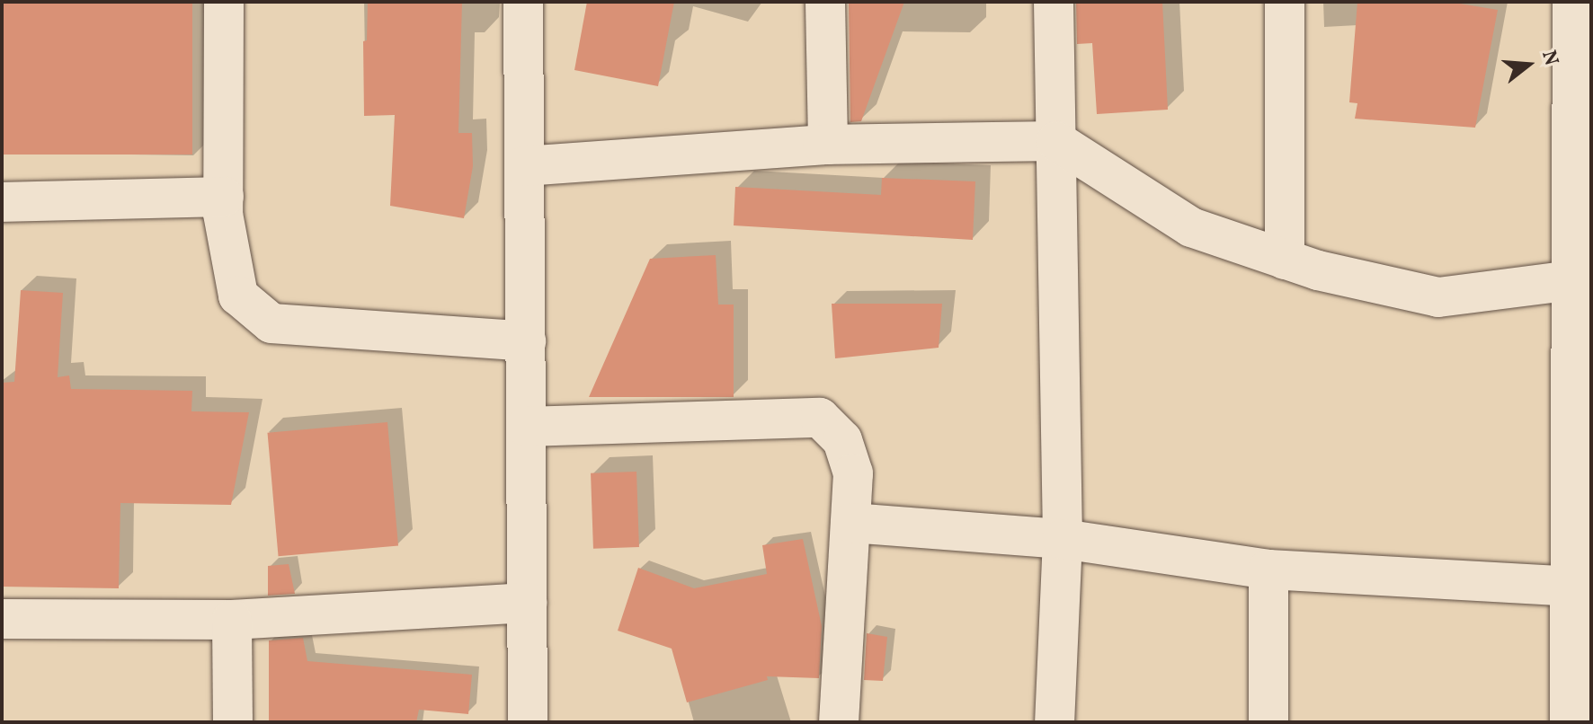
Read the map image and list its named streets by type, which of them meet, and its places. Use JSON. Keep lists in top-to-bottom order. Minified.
{"north":"right"}
